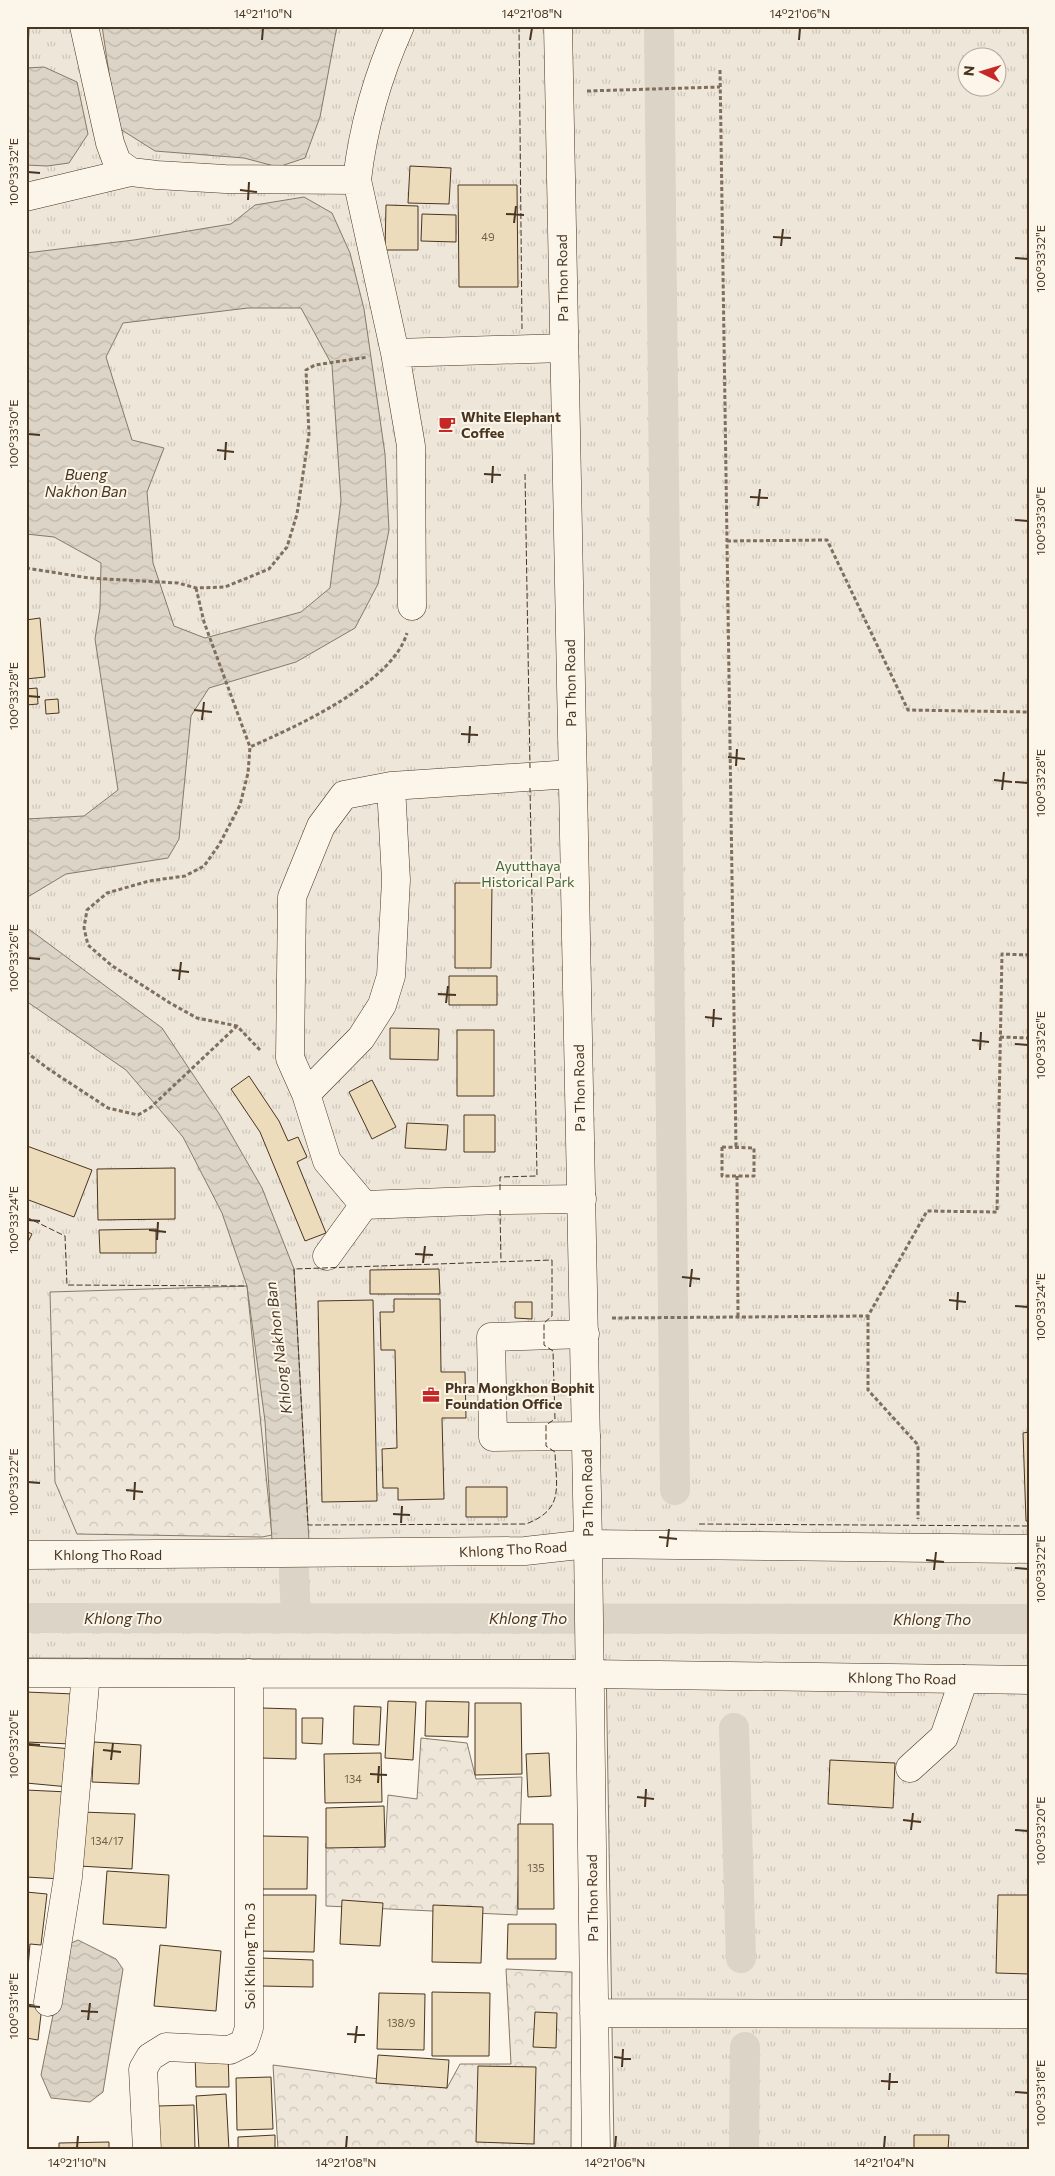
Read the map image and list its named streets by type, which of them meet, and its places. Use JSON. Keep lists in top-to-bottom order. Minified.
{"streets":{"street":["Pa Thon Road","Khlong Tho Road","Soi Khlong Tho 3"]},"crossings":[["Pa Thon Road","Khlong Tho Road"],["Khlong Tho Road","Soi Khlong Tho 3"]],"water":["Bueng Nakhon Ban","Khlong Nakhon Ban","Khlong Tho"],"parks":["Ayutthaya Historical Park"],"places":{"cafe":["White Elephant Coffee"],"office":["Phra Mongkhon Bophit Foundation Office"]},"house_numbers":["49","134","134/17","135","138/9"],"north":"left","coordinates":["14°21'10\"N","14°21'08\"N","14°21'06\"N","100°33'32\"E","100°33'30\"E","100°33'28\"E","100°33'26\"E","100°33'24\"E","100°33'22\"E","100°33'20\"E","100°33'18\"E","14°21'04\"N"]}
